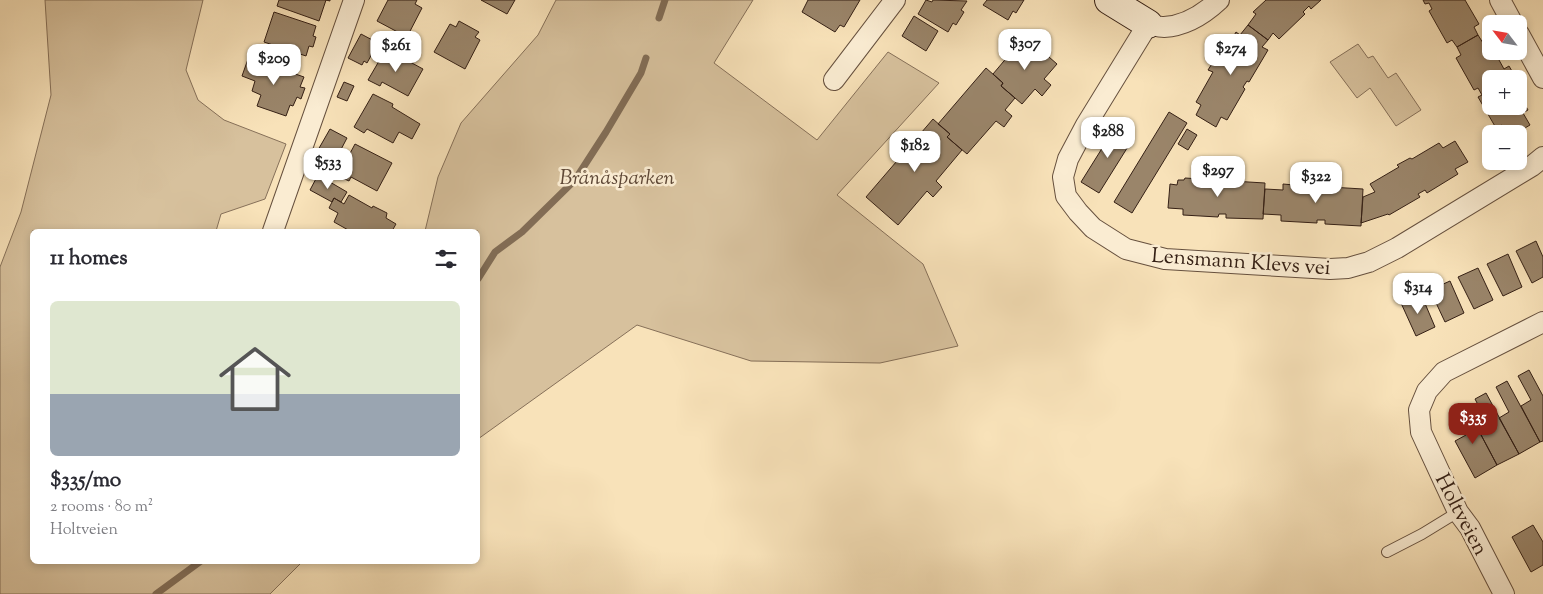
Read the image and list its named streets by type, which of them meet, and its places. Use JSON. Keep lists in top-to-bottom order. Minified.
{"streets":{"street":["Lensmann Klevs vei","Holtveien"]},"parks":["Brånåsparken"],"north":"top left","page":{"map_buttons":["+","−"],"price":["$307","$261","$274","$209","$288","$182","$533","$297","$322","$314","$335"],"heading":"11 homes","list":[{"name":"$335/mo","note":"2 rooms · 80 m² · Holtveien"}]}}
